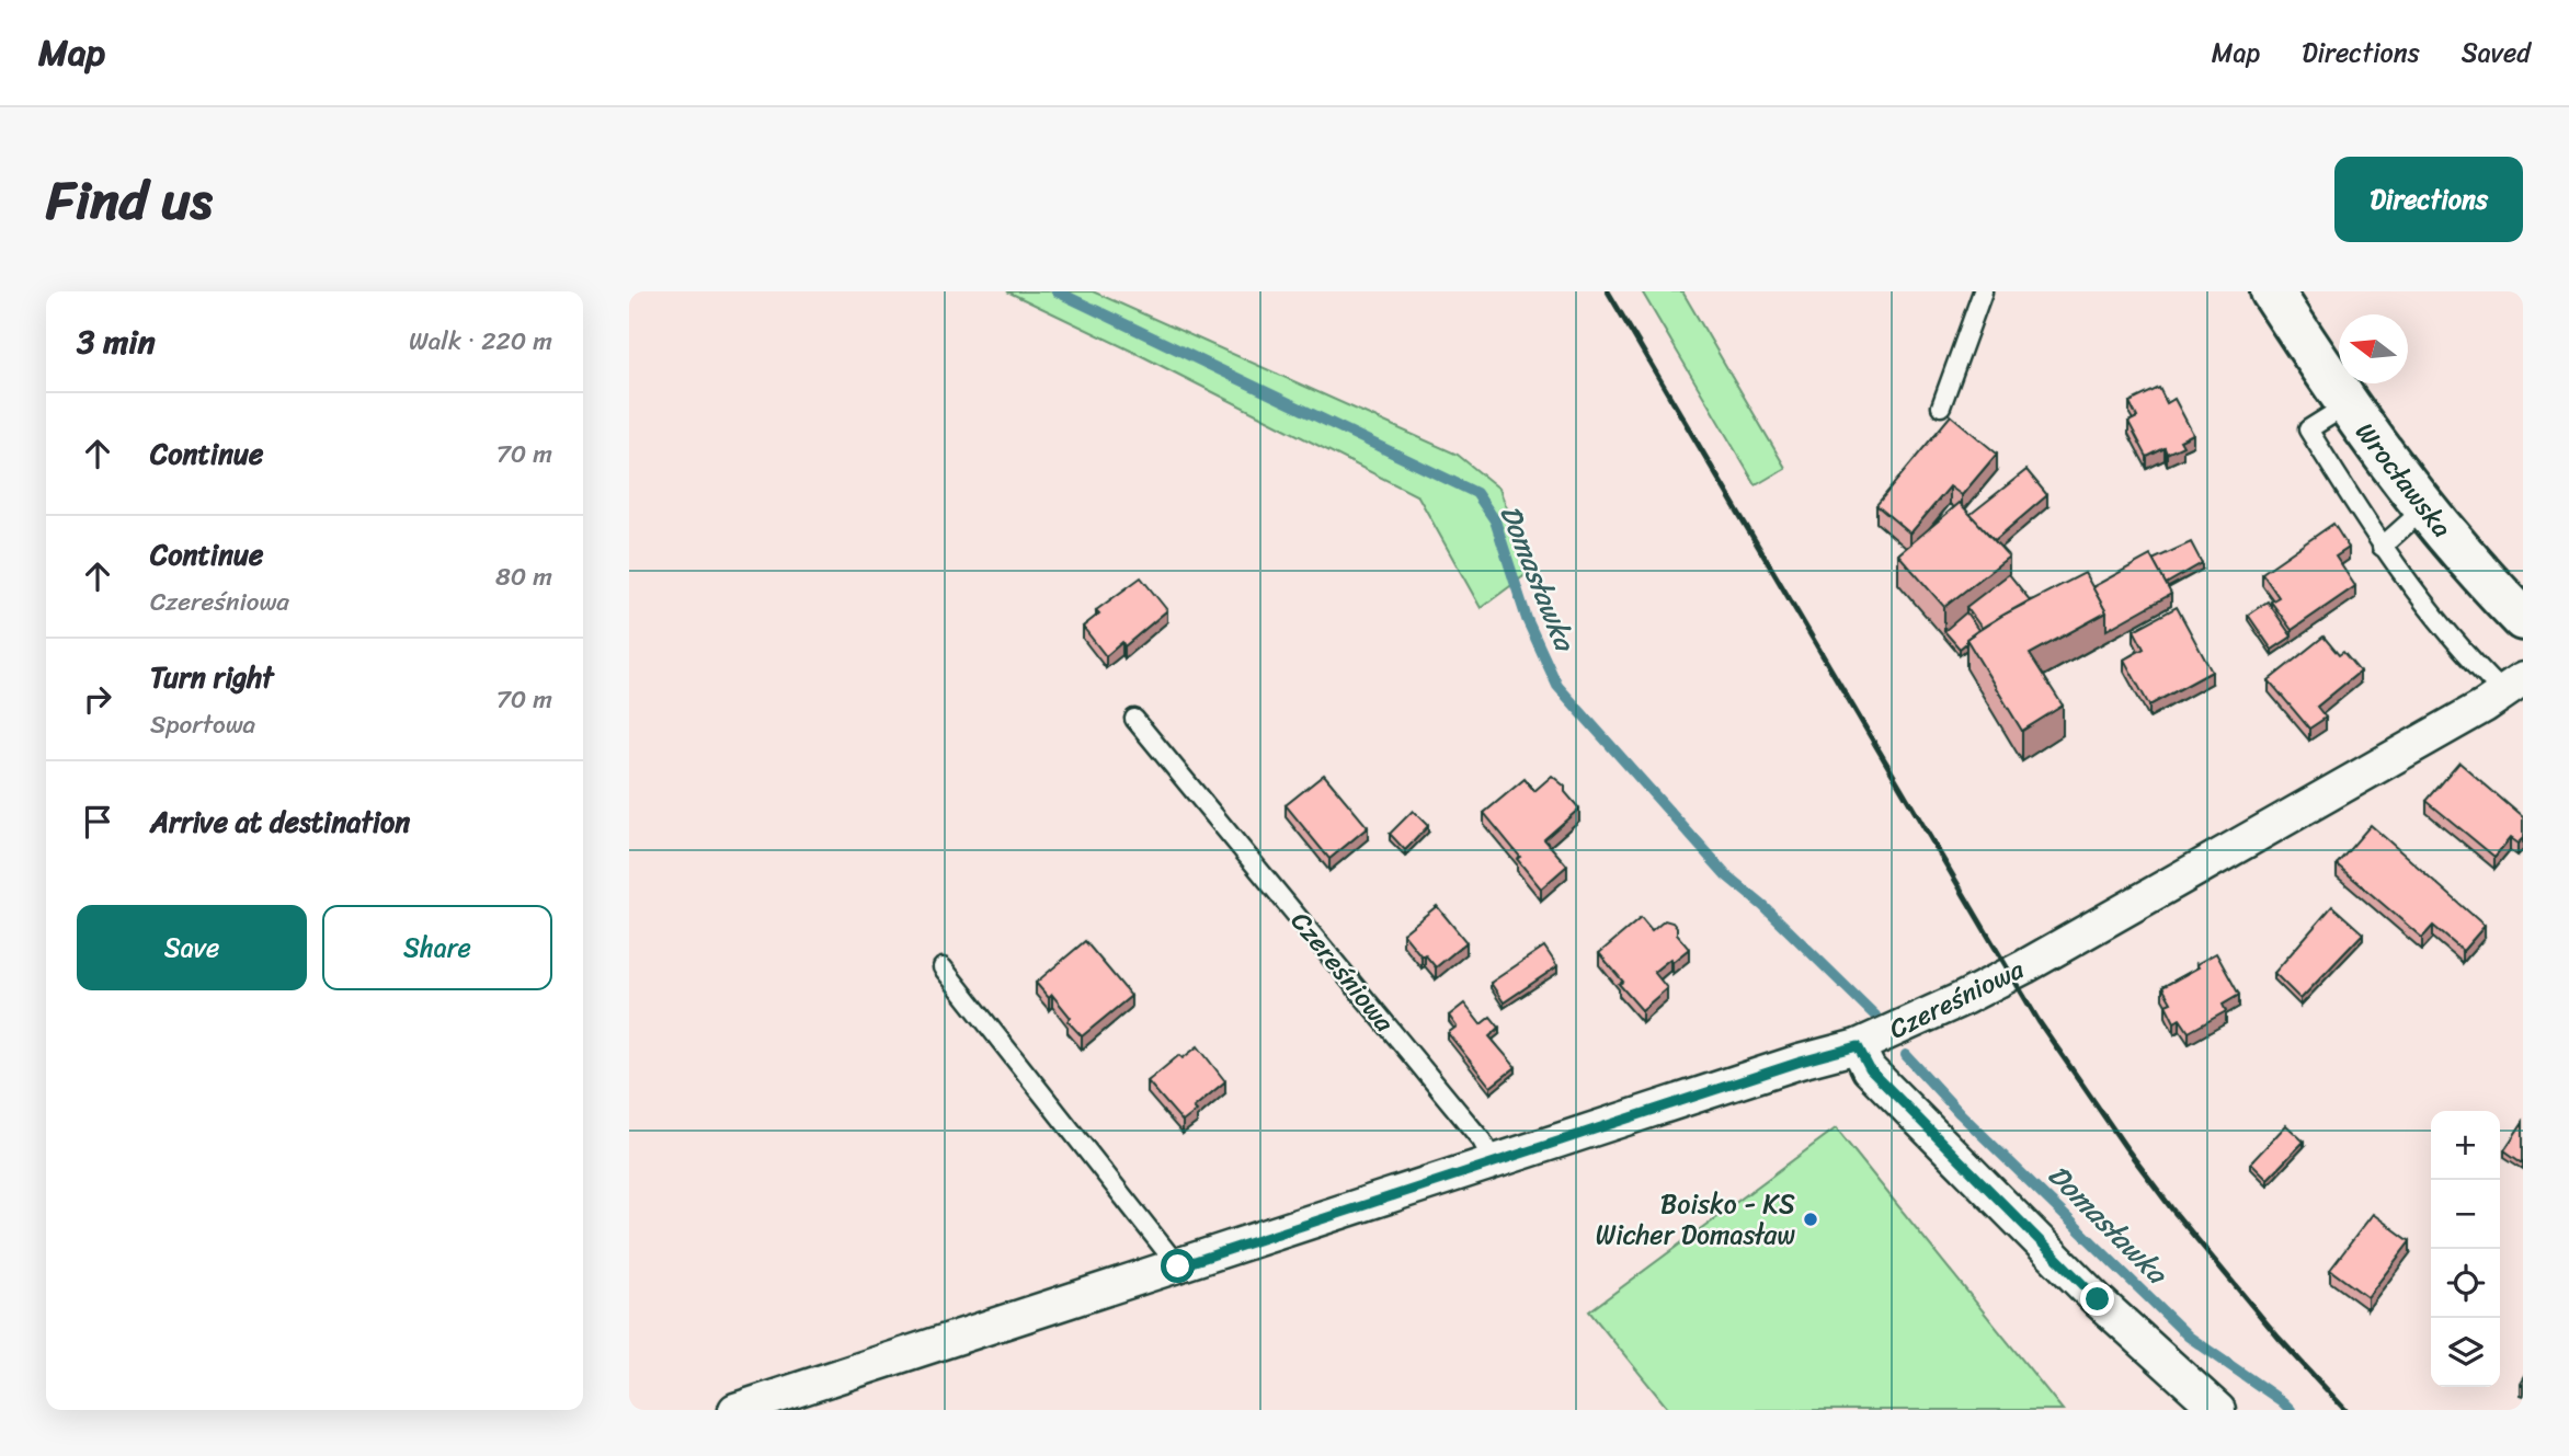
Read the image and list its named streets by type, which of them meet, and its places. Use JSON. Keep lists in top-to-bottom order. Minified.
{"streets":{"main road":["Wrocławska"],"street":["Czereśniowa"]},"water":["Domasławka"],"places":["Boisko - KS Wicher Domasław"],"north":"left","page":{"header":"Map","nav":["Map","Directions","Saved"],"title":"Find us","buttons":["Directions",["Save","Share"]],"heading":["3 min","Walk · 220 m"],"list":[["Continue","70 m"],["Continue","Czereśniowa","80 m"],["Turn right","Sportowa","70 m"],"Arrive at destination"],"map_buttons":["+","−"]}}
